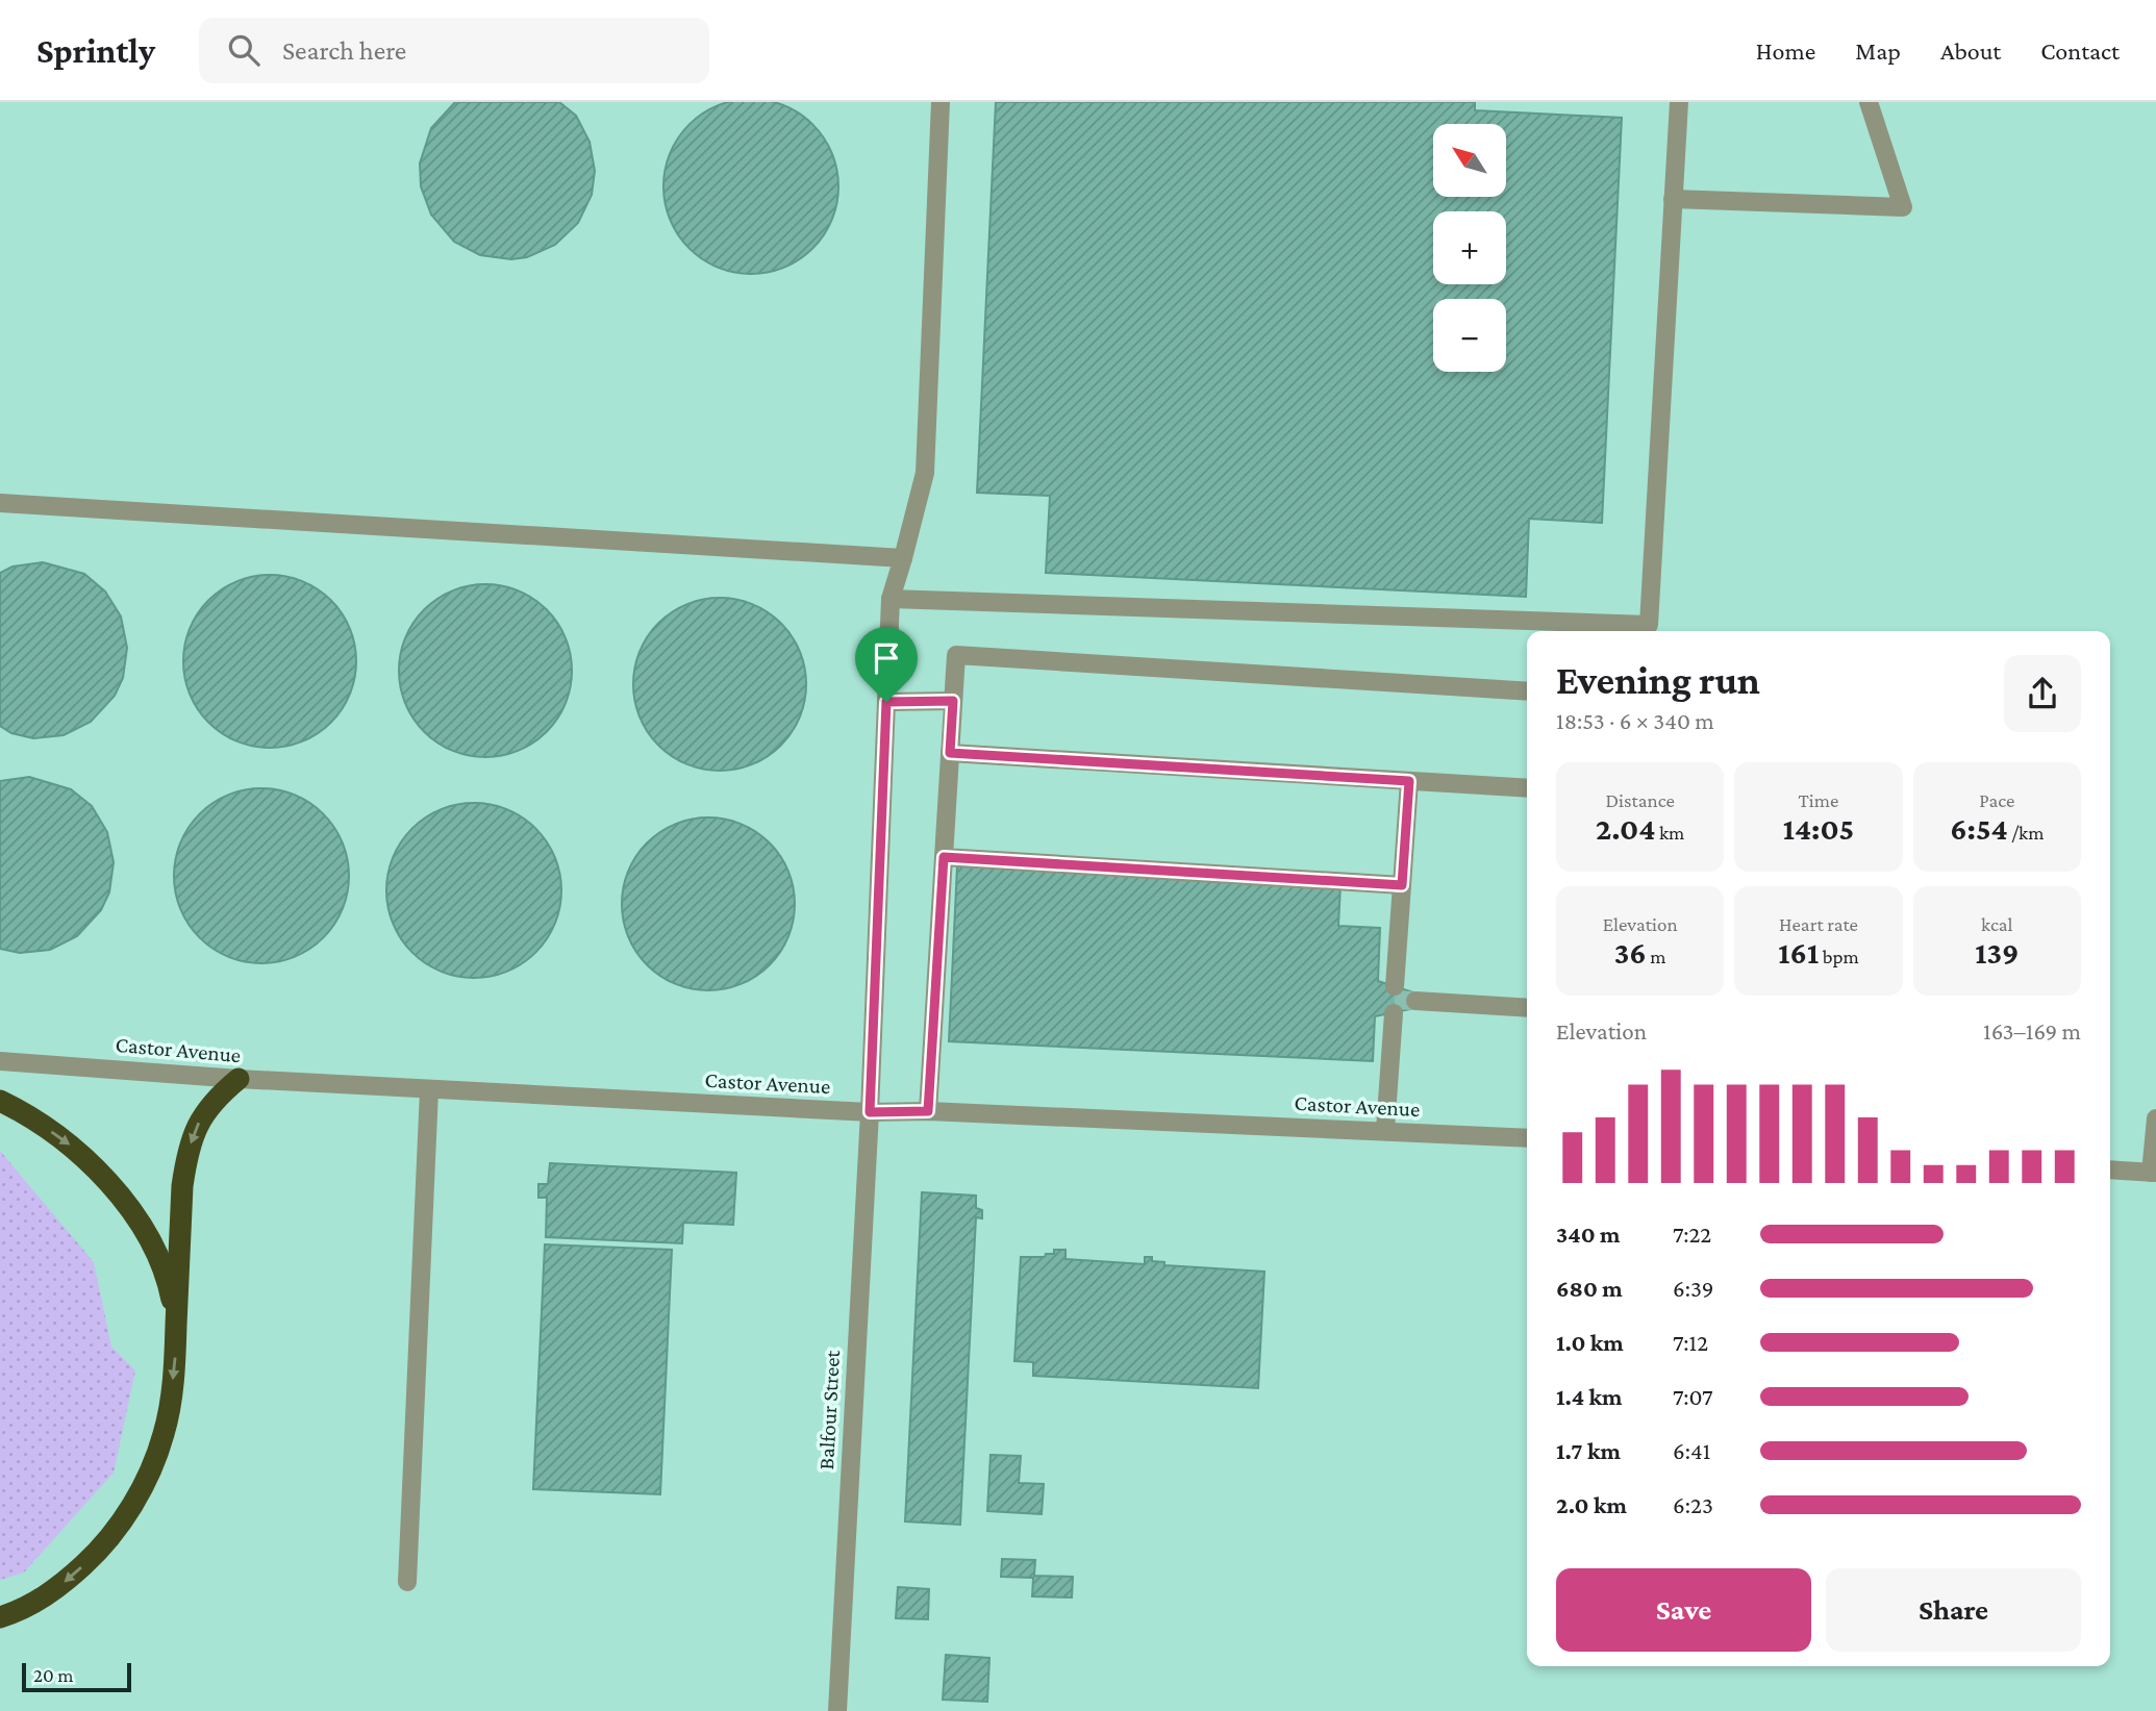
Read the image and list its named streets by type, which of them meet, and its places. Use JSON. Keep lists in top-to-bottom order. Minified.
{"streets":{"street":["Castor Avenue","Balfour Street"]},"crossings":[["Castor Avenue","Balfour Street"]],"scale_bar":"20 m","north":"top left","page":{"header":"Sprintly","search":"Search here","nav":["Home","Map","About","Contact"],"map_buttons":["+","−"],"heading":["Evening run","18:53 · 6 × 340 m"],"stats":[["Distance","2.04 km"],["Time","14:05"],["Pace","6:54 /km"],["Elevation","36 m"],["Heart rate","161 bpm"],["kcal","139"]],"chart":["Elevation","163–169 m"],"list":[{"name":"340 m","note":"7:22"},{"name":"680 m","note":"6:39"},{"name":"1.0 km","note":"7:12"},{"name":"1.4 km","note":"7:07"},{"name":"1.7 km","note":"6:41"},{"name":"2.0 km","note":"6:23"}],"buttons":["Save","Share"],"scale":"20 m"}}
